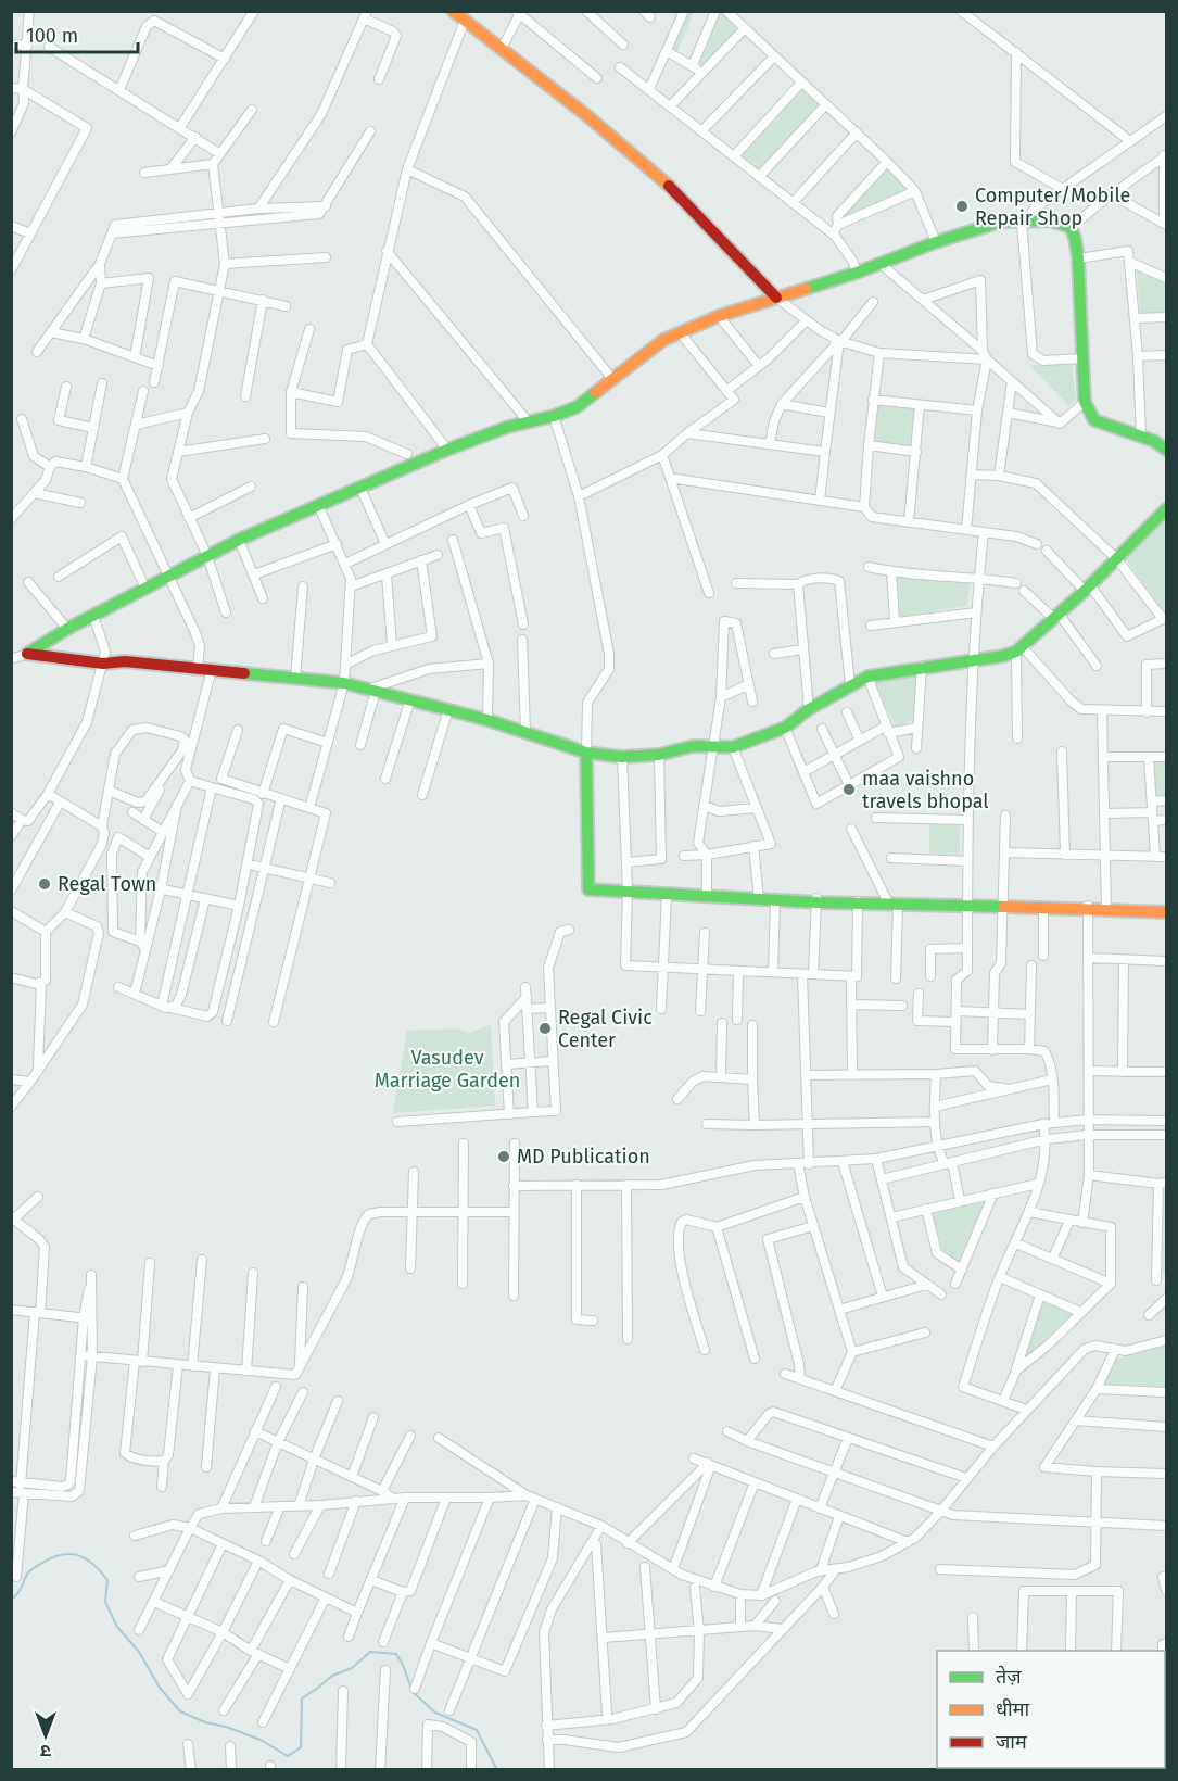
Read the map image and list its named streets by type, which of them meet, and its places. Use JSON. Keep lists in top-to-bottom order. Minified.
{"parks":["Vasudev Marriage Garden"],"places":["Computer/Mobile Repair Shop","maa vaishno travels bhopal","Regal Town","Regal Civic Center","MD Publication"],"legend":["तेज़","धीमा","जाम"],"scale_bar":"100 m","north":"bottom"}
